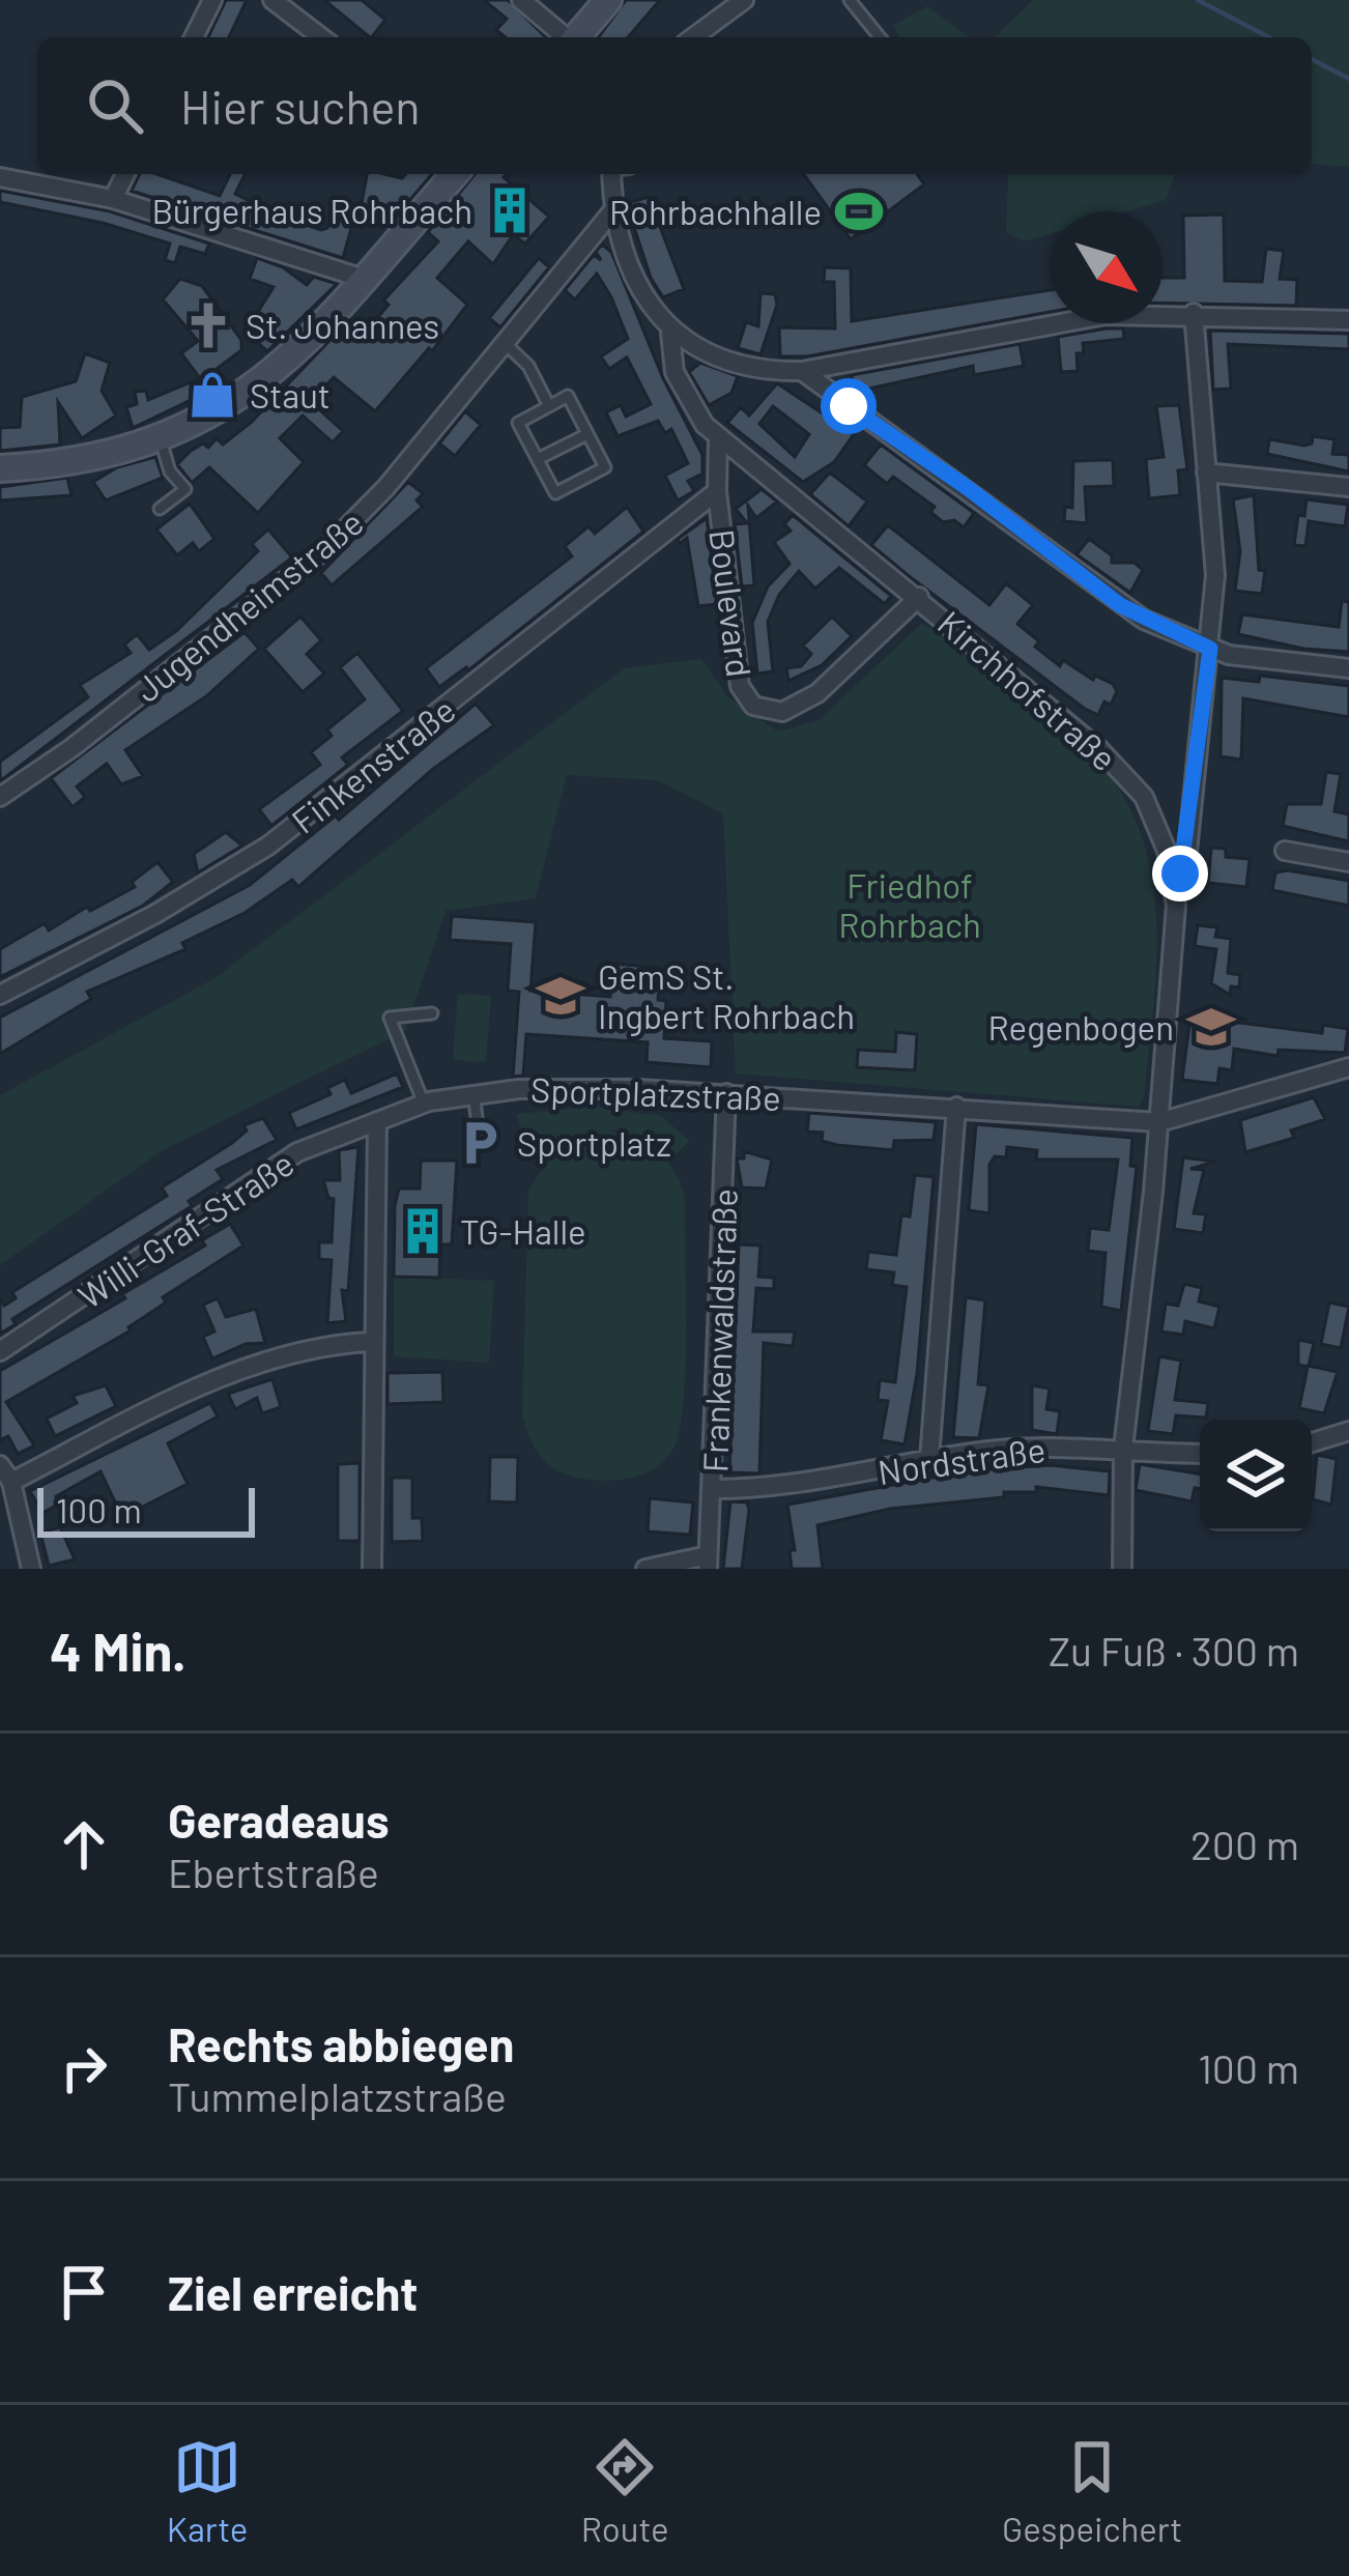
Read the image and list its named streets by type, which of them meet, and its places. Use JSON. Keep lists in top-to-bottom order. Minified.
{"streets":{"street":["Boulevard","Jugendheimstraße","Kirchhofstraße","Finkenstraße","Sportplatzstraße","Willi-Graf-Straße","Frankenwaldstraße","Nordstraße"]},"crossings":[["Boulevard","Kirchhofstraße"],["Boulevard","Finkenstraße"],["Jugendheimstraße","Kirchhofstraße"],["Kirchhofstraße","Sportplatzstraße"],["Kirchhofstraße","Nordstraße"],["Sportplatzstraße","Willi-Graf-Straße"],["Sportplatzstraße","Frankenwaldstraße"],["Frankenwaldstraße","Nordstraße"]],"parks":["Friedhof Rohrbach"],"places":{"building":["Bürgerhaus Rohrbach","TG-Halle"],"sports":["Rohrbachhalle"],"church":["St. Johannes"],"shop":["Staut"],"school or university":["GemS St. Ingbert Rohrbach","Regenbogen"],"parking":["Sportplatz"]},"scale_bar":"100 m","north":"bottom right","page":{"search":"Hier suchen","scale":"100 m","heading":["4 Min.","Zu Fuß · 300 m"],"list":[["Geradeaus","Ebertstraße","200 m"],["Rechts abbiegen","Tummelplatzstraße","100 m"],"Ziel erreicht"],"nav":["Karte","Route","Gespeichert"]}}
